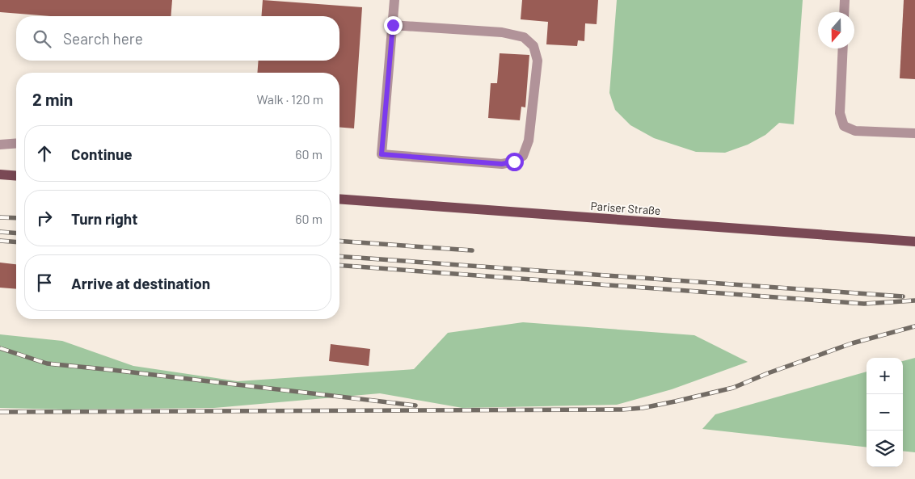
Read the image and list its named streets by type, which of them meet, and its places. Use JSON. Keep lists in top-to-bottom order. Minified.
{"streets":{"main road":["Pariser Straße"]},"north":"bottom","page":{"search":"Search here","heading":["2 min","Walk · 120 m"],"list":[["Continue","60 m"],["Turn right","60 m"],"Arrive at destination"],"map_buttons":["+","−"]}}
